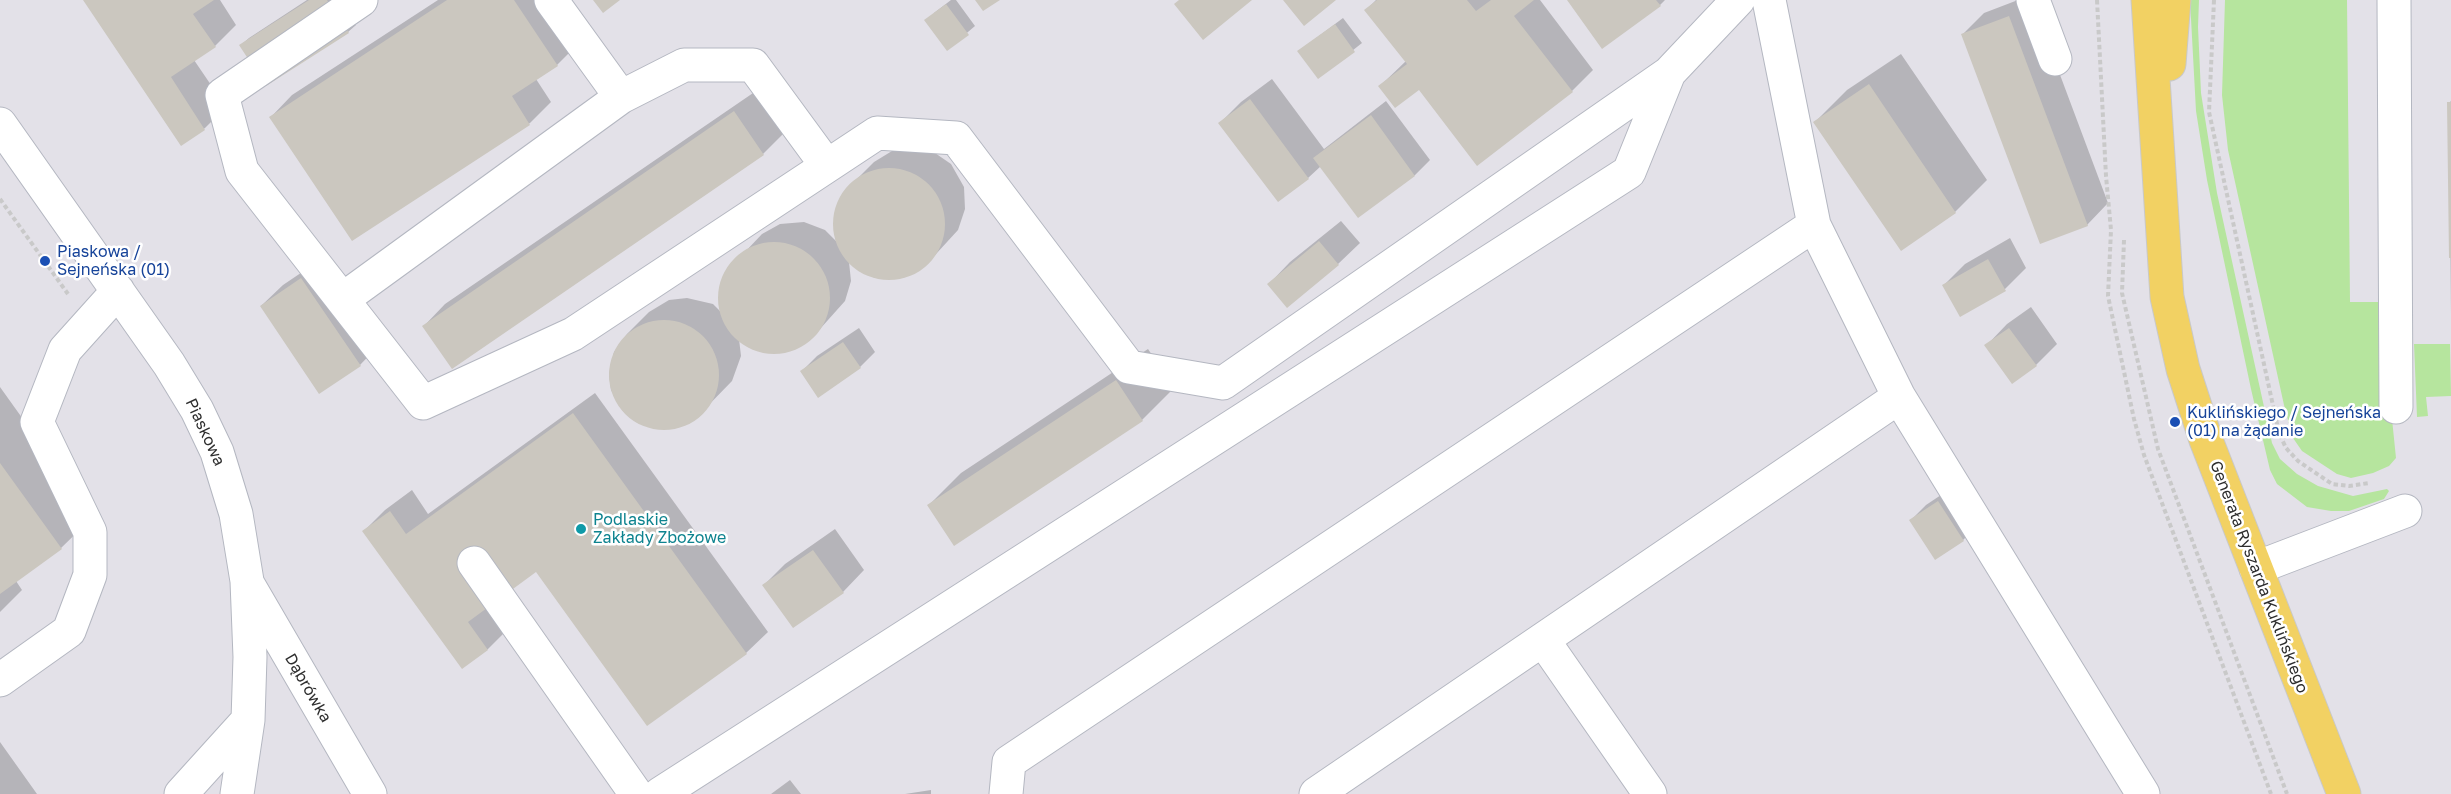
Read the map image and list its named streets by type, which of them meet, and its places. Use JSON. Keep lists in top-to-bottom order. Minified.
{"streets":{"main road":["Generała Ryszarda Kuklińskiego"],"street":["Piaskowa","Dąbrówka"]},"crossings":[["Piaskowa","Dąbrówka"]],"places":["Piaskowa / Sejneńska (01)","Kuklińskiego / Sejneńska (01) na żądanie","Podlaskie Zakłady Zbożowe"]}
